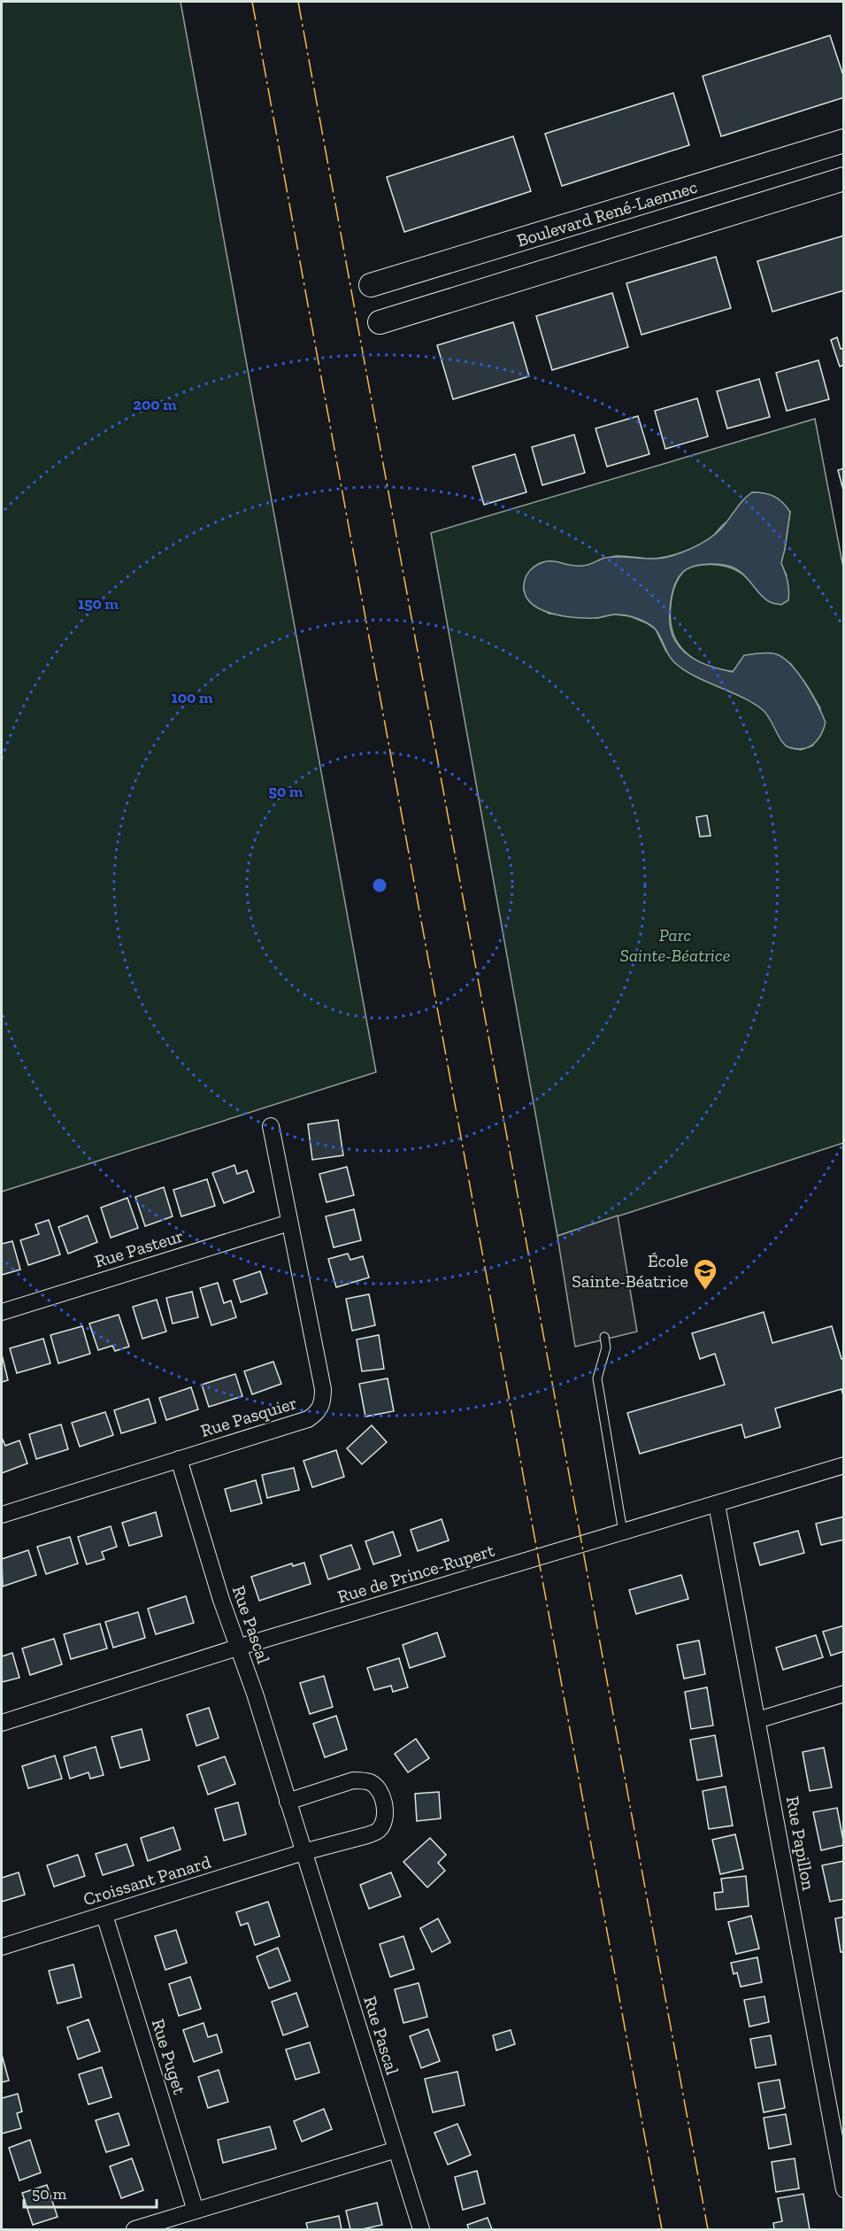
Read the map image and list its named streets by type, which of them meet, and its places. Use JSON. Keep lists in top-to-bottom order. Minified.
{"streets":{"street":["Boulevard René-Laennec","Rue Pasteur","Rue Pasquier","Rue de Prince-Rupert","Rue Pascal","Rue Papillon","Croissant Panard","Rue Puget"]},"crossings":[["Rue Pasteur","Rue Pasquier"],["Rue Pasquier","Rue Pascal"],["Rue de Prince-Rupert","Rue Pascal"],["Rue de Prince-Rupert","Rue Papillon"],["Rue Pascal","Croissant Panard"],["Croissant Panard","Rue Puget"]],"parks":["Parc Sainte-Béatrice"],"places":{"school or university":["École Sainte-Béatrice"]},"scale_bar":"50 m","rings":["200 m","150 m","100 m","50 m"]}
